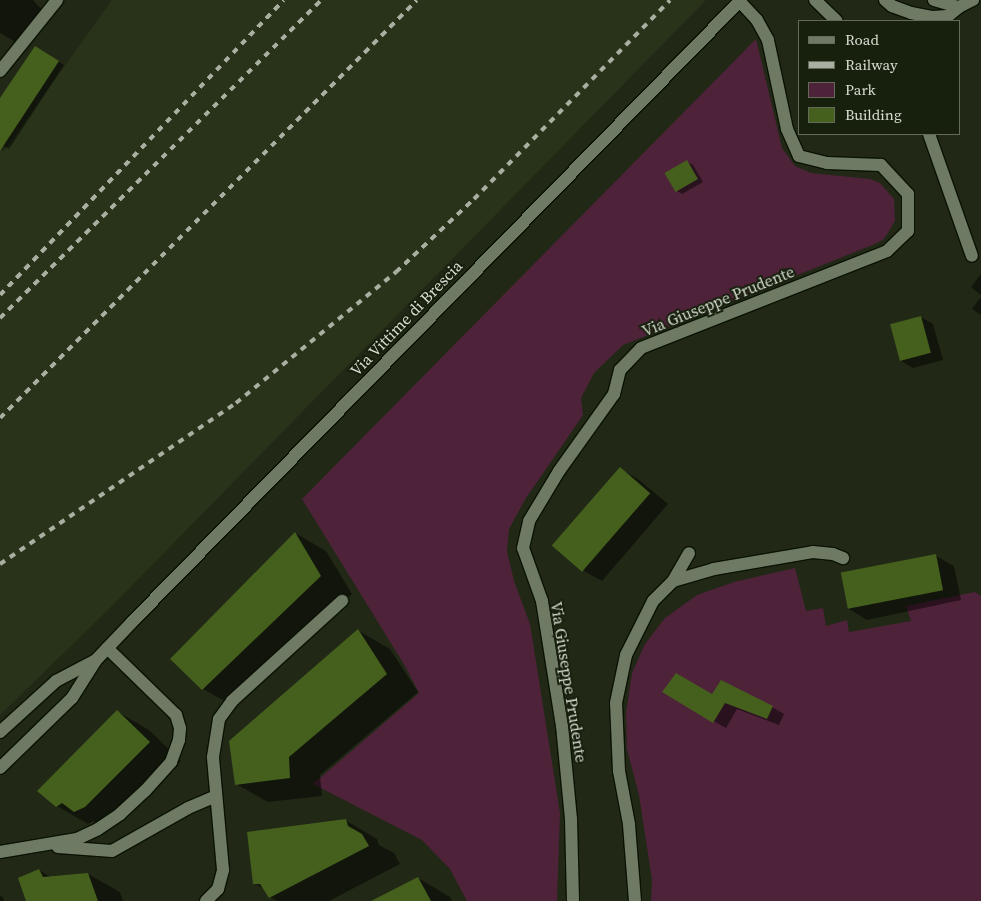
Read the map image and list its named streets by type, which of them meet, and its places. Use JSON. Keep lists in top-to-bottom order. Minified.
{"streets":{"street":["Via Giuseppe Prudente","Via Vittime di Brescia"]},"crossings":[["Via Giuseppe Prudente","Via Vittime di Brescia"]],"legend":["Road","Railway","Park","Building"]}
